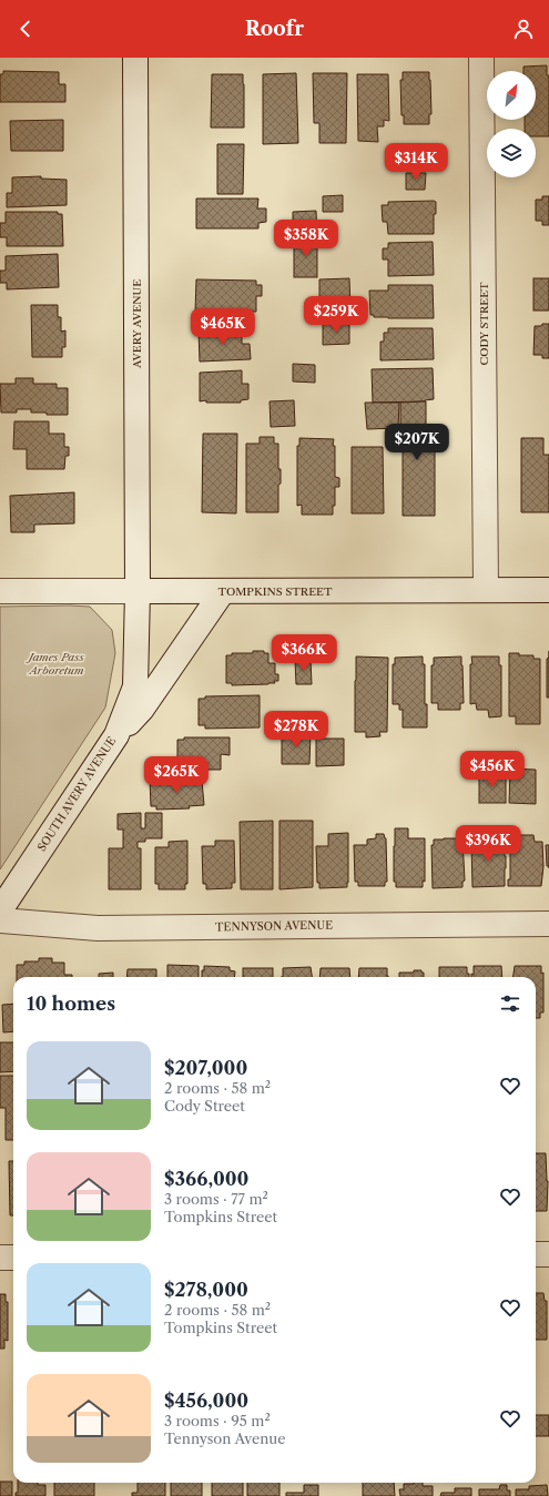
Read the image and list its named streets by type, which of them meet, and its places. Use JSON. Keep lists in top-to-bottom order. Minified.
{"streets":{"street":["AVERY AVENUE","CODY STREET","TOMPKINS STREET","SOUTH AVERY AVENUE","TENNYSON AVENUE"]},"crossings":[["AVERY AVENUE","TOMPKINS STREET"],["AVERY AVENUE","SOUTH AVERY AVENUE"],["CODY STREET","TOMPKINS STREET"],["TOMPKINS STREET","SOUTH AVERY AVENUE"]],"parks":["James Pass Arboretum"],"north":"top right","page":{"header":"Roofr","price":["$314K","$358K","$259K","$465K","$207K","$366K","$278K","$456K","$265K","$396K"],"heading":"10 homes","list":[{"name":"$207,000","note":"2 rooms · 58 m² · Cody Street"},{"name":"$366,000","note":"3 rooms · 77 m² · Tompkins Street"},{"name":"$278,000","note":"2 rooms · 58 m² · Tompkins Street"},{"name":"$456,000","note":"3 rooms · 95 m² · Tennyson Avenue"}]}}
